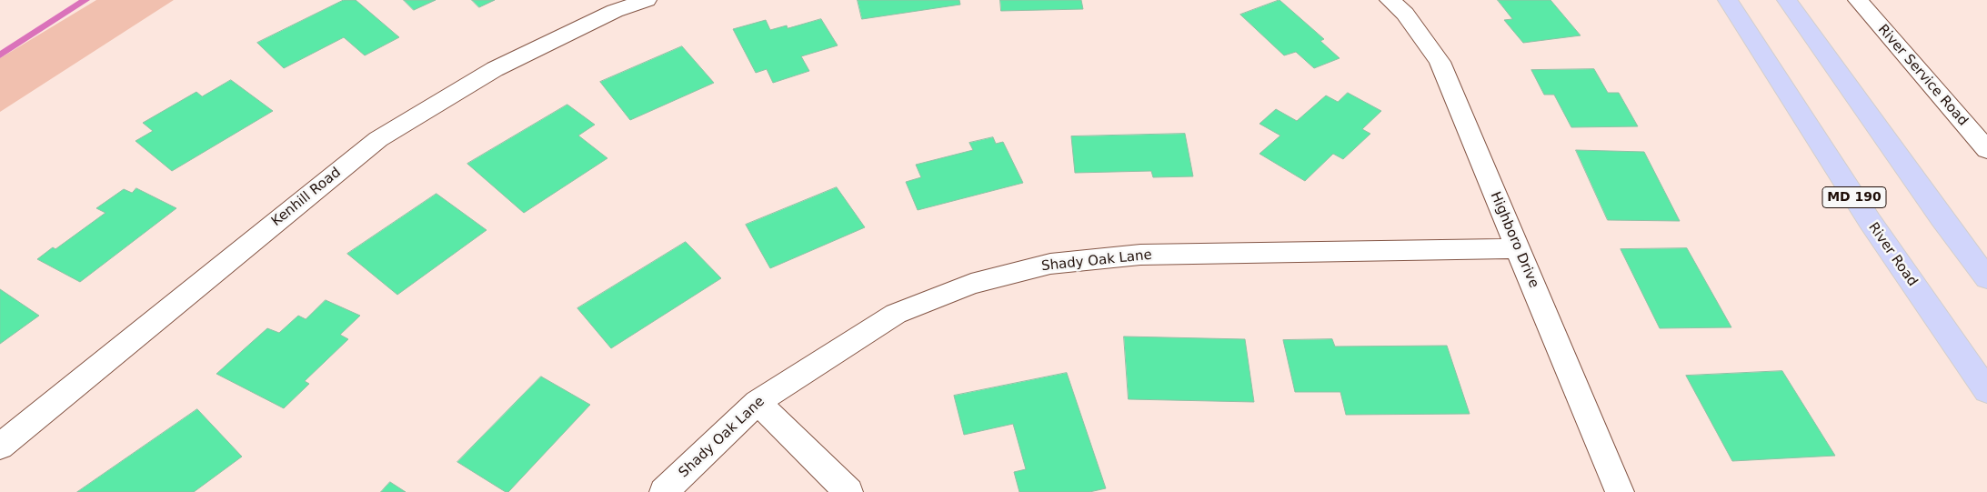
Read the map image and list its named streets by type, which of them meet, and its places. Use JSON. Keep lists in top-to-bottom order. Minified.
{"streets":{"main road":["MD 190","River Road"],"street":["River Service Road","Kenhill Road","Highboro Drive","Shady Oak Lane"]},"crossings":[["Highboro Drive","Shady Oak Lane"]]}
